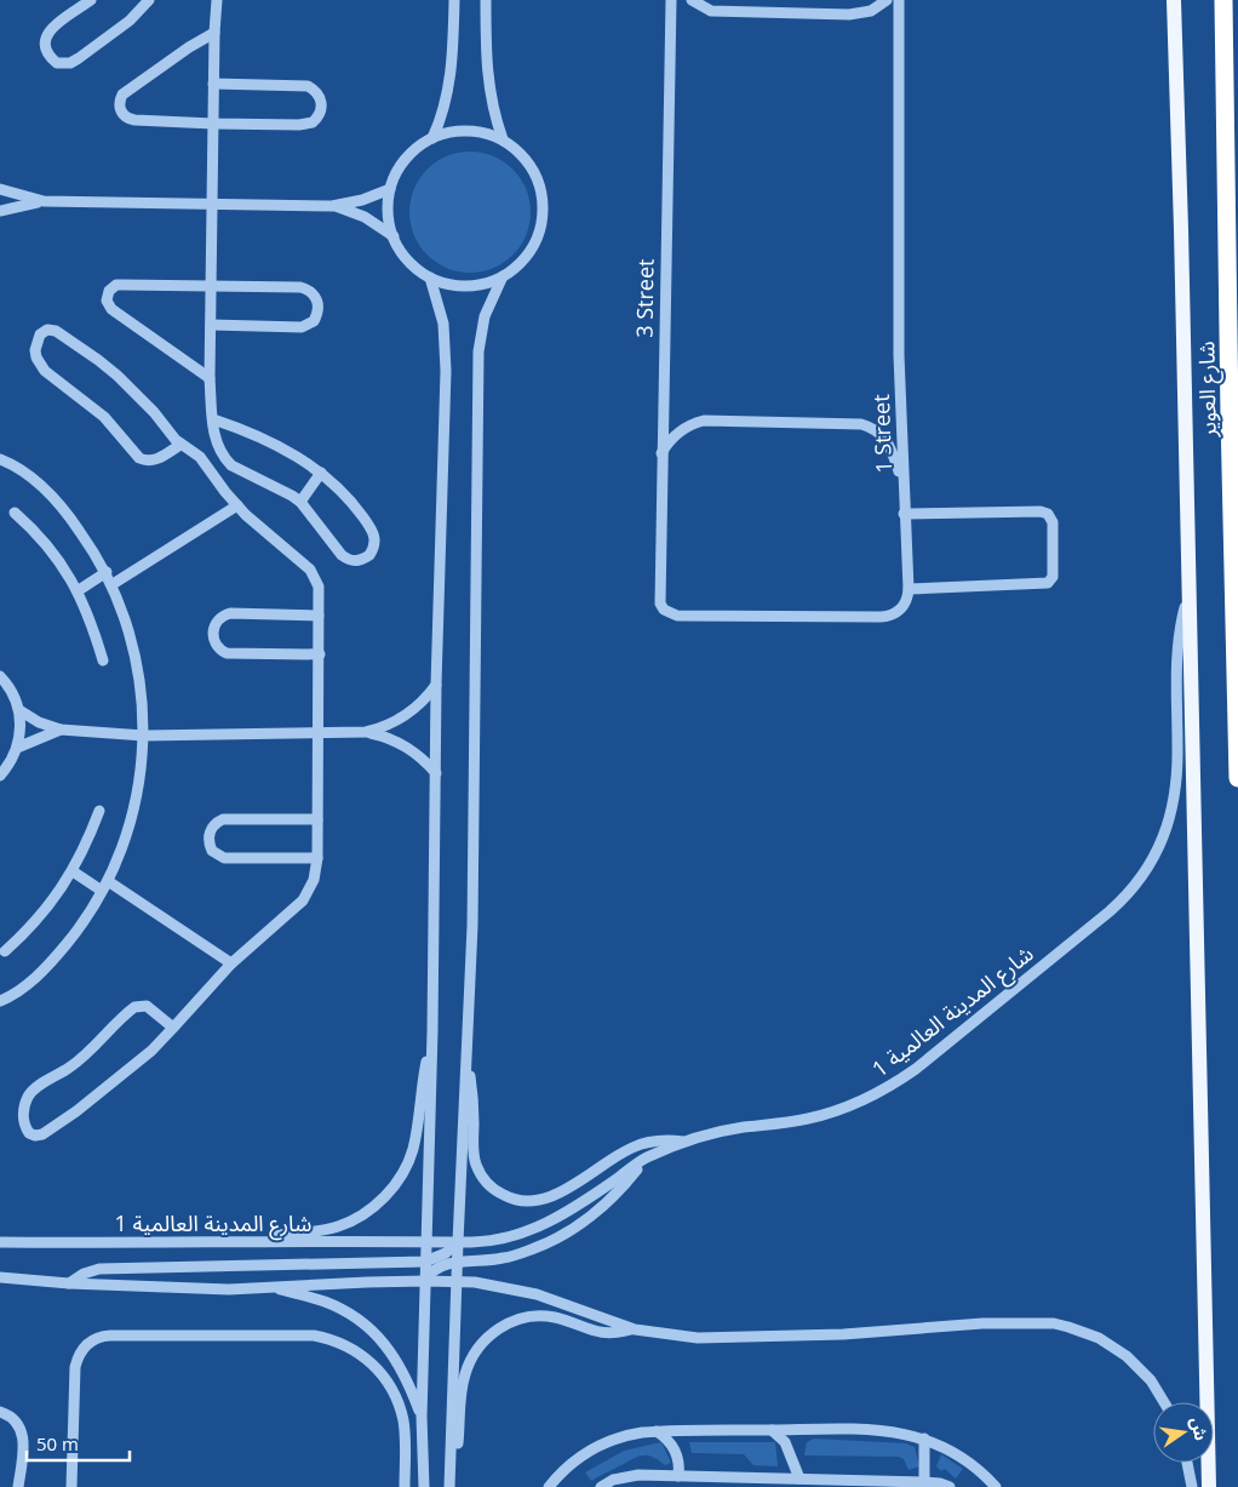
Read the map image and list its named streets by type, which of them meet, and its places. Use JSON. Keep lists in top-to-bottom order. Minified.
{"streets":{"highway":["شارع العوير"],"street":["3 Street","1 Street","شارع المدينة العالمية 1"]},"crossings":[["3 Street","1 Street"]],"scale_bar":"50 m","north":"right"}
